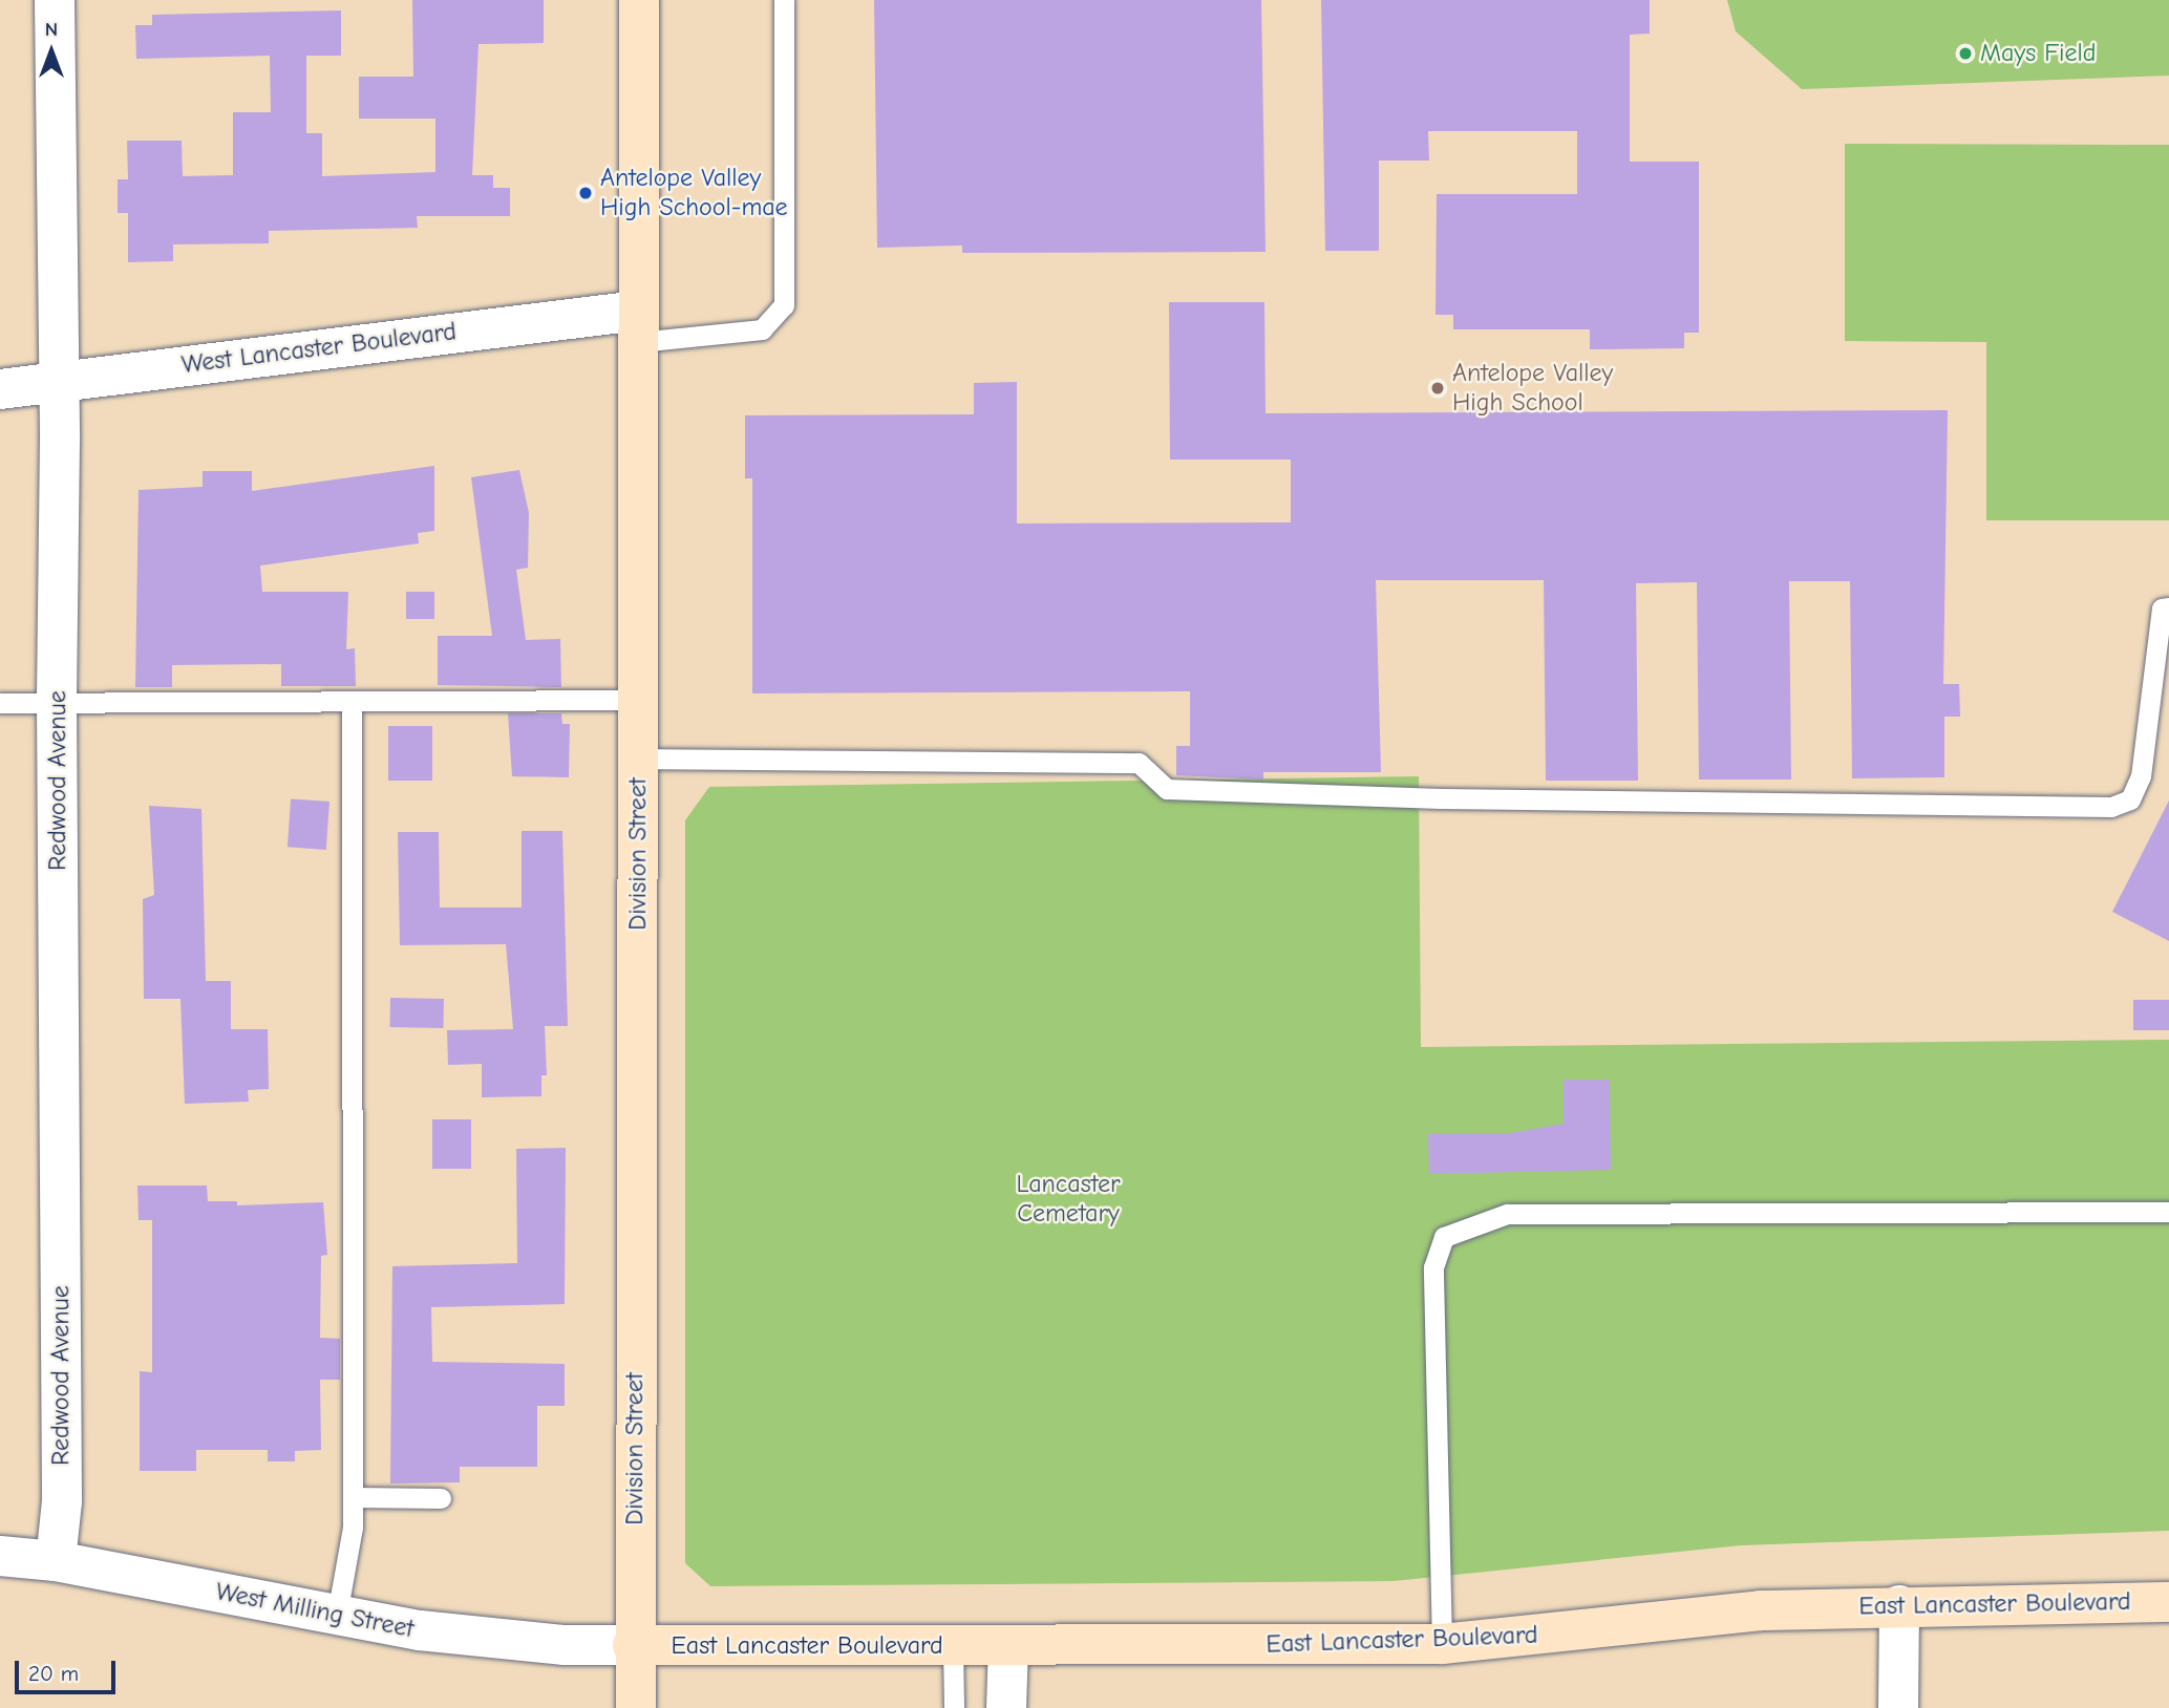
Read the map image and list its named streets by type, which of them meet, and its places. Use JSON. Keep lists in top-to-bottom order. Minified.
{"streets":{"main road":["Division Street","East Lancaster Boulevard"],"street":["West Lancaster Boulevard","Redwood Avenue","West Milling Street"]},"crossings":[["West Lancaster Boulevard","Redwood Avenue"],["West Lancaster Boulevard","Division Street"],["Redwood Avenue","West Milling Street"],["Division Street","East Lancaster Boulevard"],["Division Street","West Milling Street"],["East Lancaster Boulevard","West Milling Street"]],"parks":["Lancaster Cemetary"],"places":["Mays Field","Antelope Valley High School-mae","Antelope Valley High School"],"scale_bar":"20 m","north":"top"}
